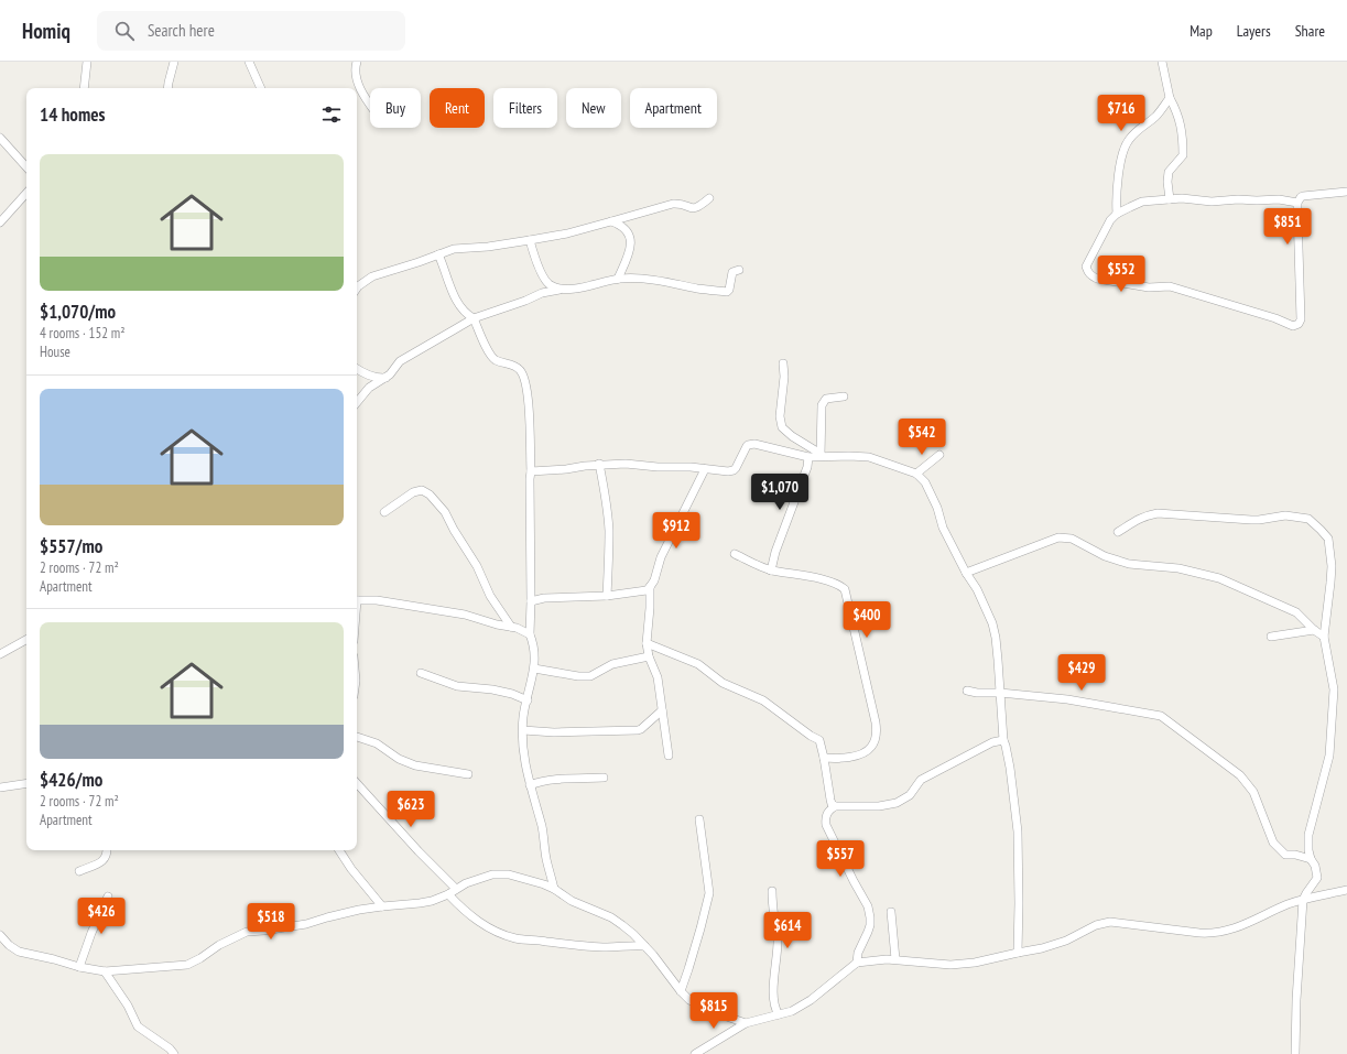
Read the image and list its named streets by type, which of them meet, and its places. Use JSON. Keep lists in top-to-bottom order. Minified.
{"page":{"header":"Homiq","search":"Search here","nav":["Map","Layers","Share"],"chip":["Buy","Rent","Filters","New","Apartment"],"heading":"14 homes","price":["$716","$851","$552","$542","$1,070","$912","$400","$429","$623","$557","$426","$518","$614","$815"],"list":[{"name":"$1,070/mo","note":"4 rooms · 152 m² · House"},{"name":"$557/mo","note":"2 rooms · 72 m² · Apartment"},{"name":"$426/mo","note":"2 rooms · 72 m² · Apartment"}]}}
